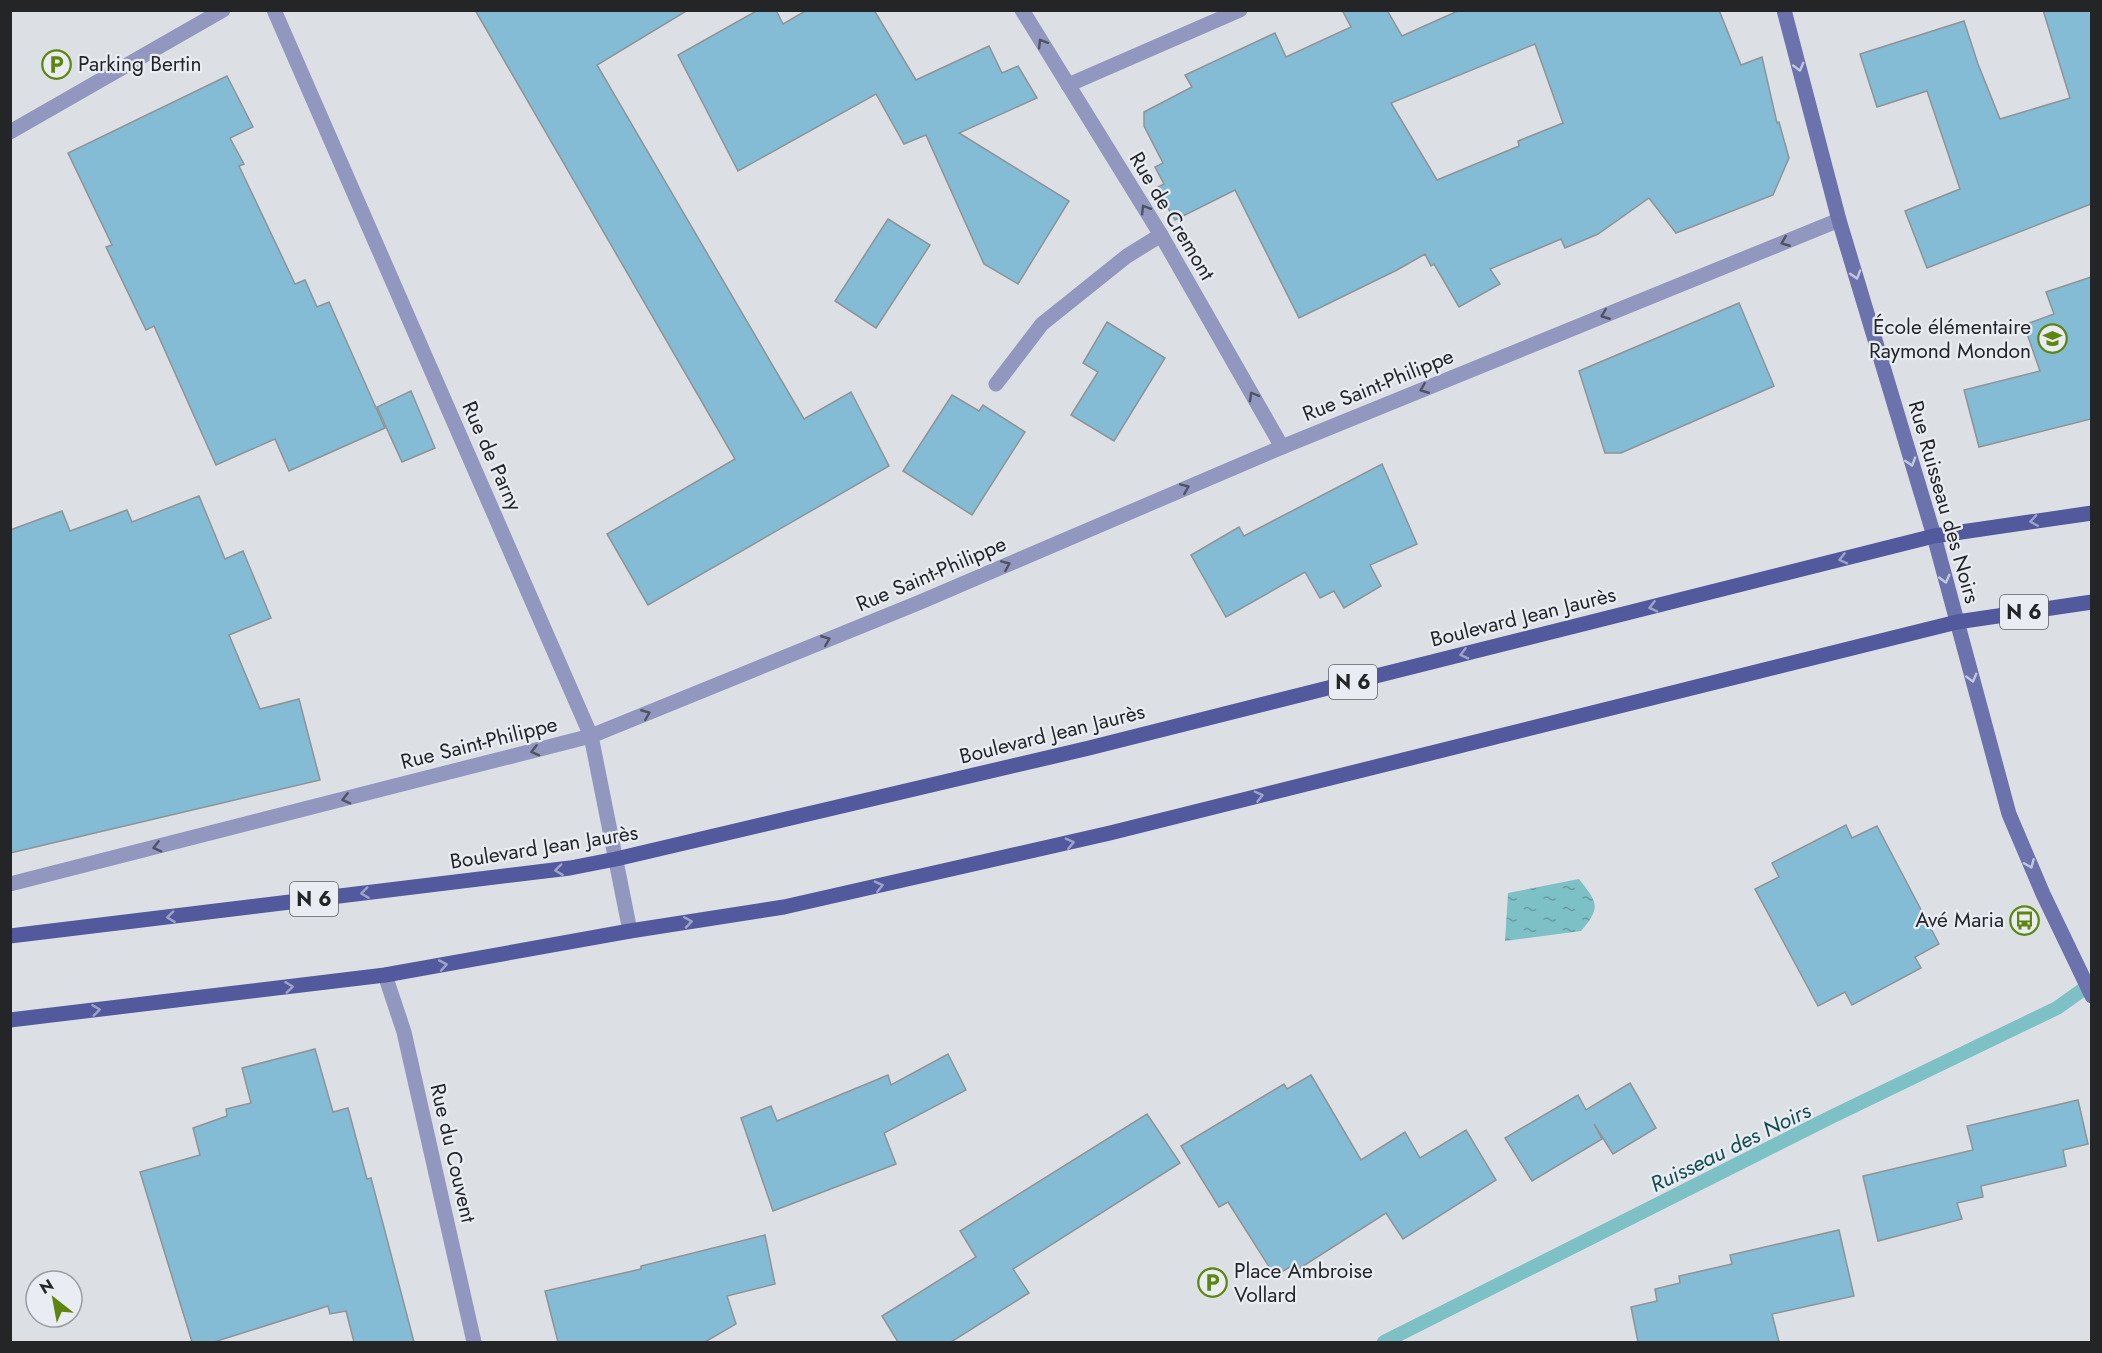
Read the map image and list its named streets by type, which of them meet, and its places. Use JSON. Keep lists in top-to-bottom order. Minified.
{"streets":{"main road":["Rue Ruisseau des Noirs","N 6","Boulevard Jean Jaurès"],"street":["Rue de Cremont","Rue Saint-Philippe","Rue de Parny","Rue du Couvent"]},"crossings":[["Rue de Cremont","Rue Saint-Philippe"],["Rue Saint-Philippe","Rue de Parny"],["Rue Saint-Philippe","Rue Ruisseau des Noirs"],["Rue de Parny","N 6"],["Rue de Parny","Boulevard Jean Jaurès"],["Rue Ruisseau des Noirs","N 6"],["Rue Ruisseau des Noirs","Boulevard Jean Jaurès"],["N 6","Rue du Couvent"]],"one_way":["Rue de Cremont","Rue Ruisseau des Noirs"],"water":["Ruisseau des Noirs"],"places":{"parking":["Parking Bertin","Place Ambroise Vollard"],"school or university":["École élémentaire Raymond Mondon"],"bus stop":["Avé Maria"]},"north":"top left"}
